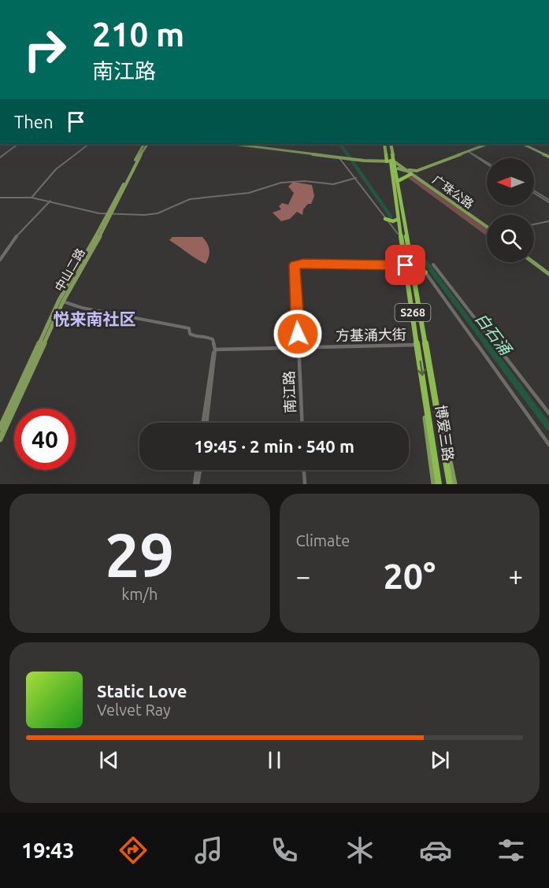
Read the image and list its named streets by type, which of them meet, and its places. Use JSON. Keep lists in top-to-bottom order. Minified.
{"streets":{"highway":["S268","博爱三路"],"main road":["广珠公路","中山二路"],"street":["方基涌大街","南江路"]},"crossings":[["S268","博爱三路"],["方基涌大街","南江路"],["方基涌大街","博爱三路"],["南江路","博爱三路"]],"districts":["悦来南社区"],"water":["白石涌"],"north":"left","page":{"turn":["210 m","南江路"],"then":"Then","limit":"40","trip":"19:45 · 2 min · 540 m","tile":[["29","km/h"],"Climate"],"heat":["−","20°","+"],"song":["Static Love","Velvet Ray"],"tabs":"19:43"}}
